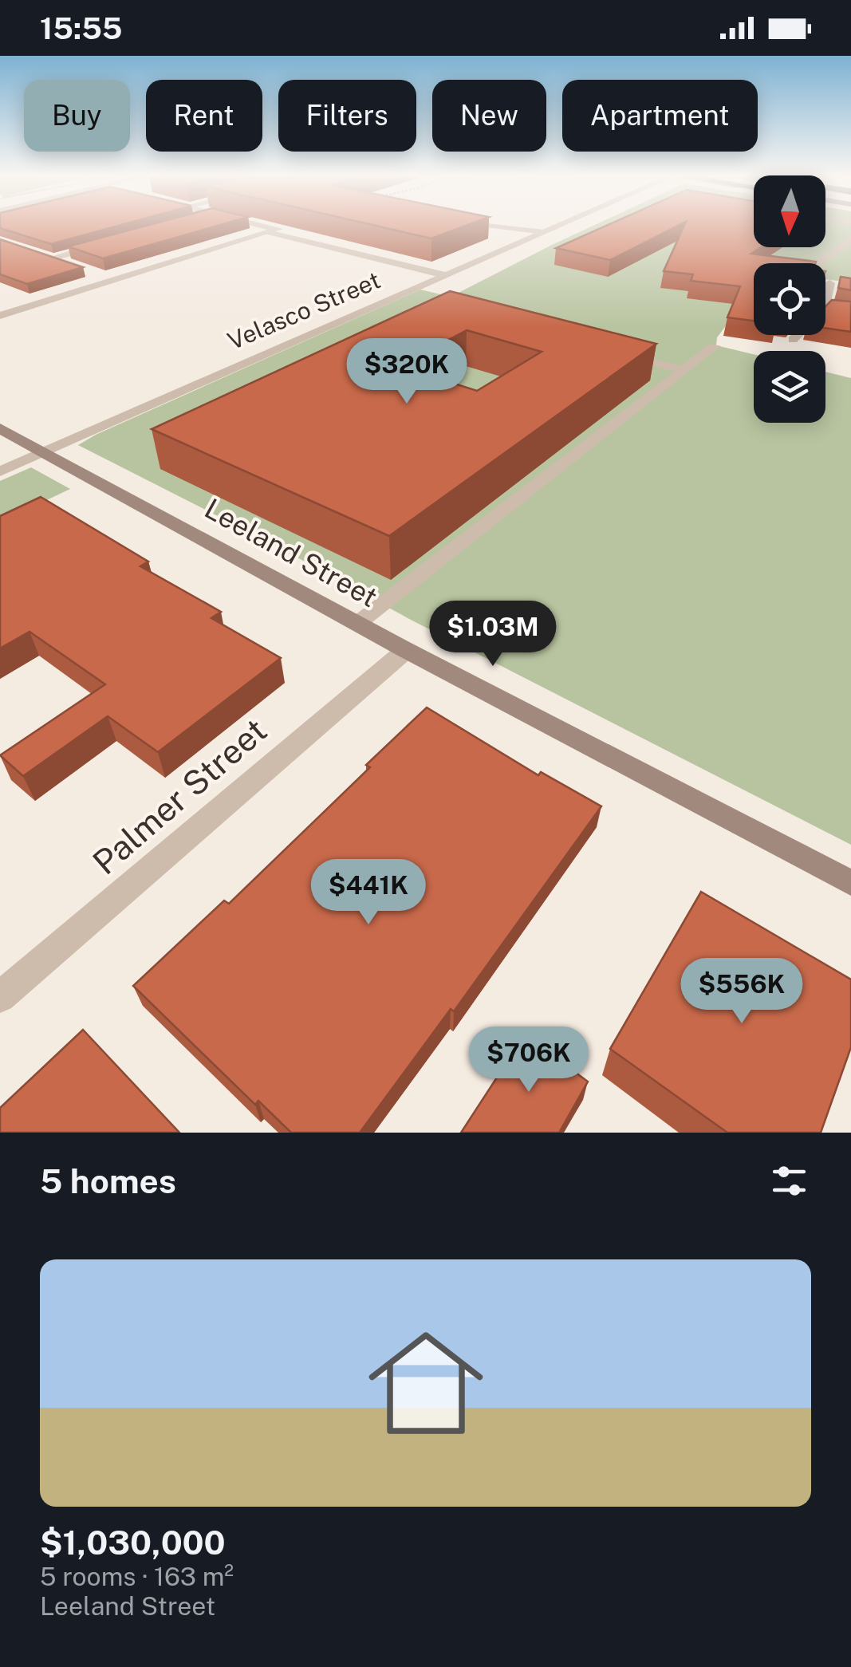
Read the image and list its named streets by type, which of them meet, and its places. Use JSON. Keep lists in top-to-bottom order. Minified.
{"streets":{"main road":["Leeland Street"],"street":["Velasco Street","Palmer Street"]},"crossings":[["Velasco Street","Leeland Street"],["Leeland Street","Palmer Street"]],"north":"bottom","page":{"status":"15:55","chip":["Buy","Rent","Filters","New","Apartment"],"price":["$320K","$1.03M","$441K","$556K","$706K"],"heading":"5 homes","list":[{"name":"$1,030,000","note":"5 rooms · 163 m² · Leeland Street"}]}}
